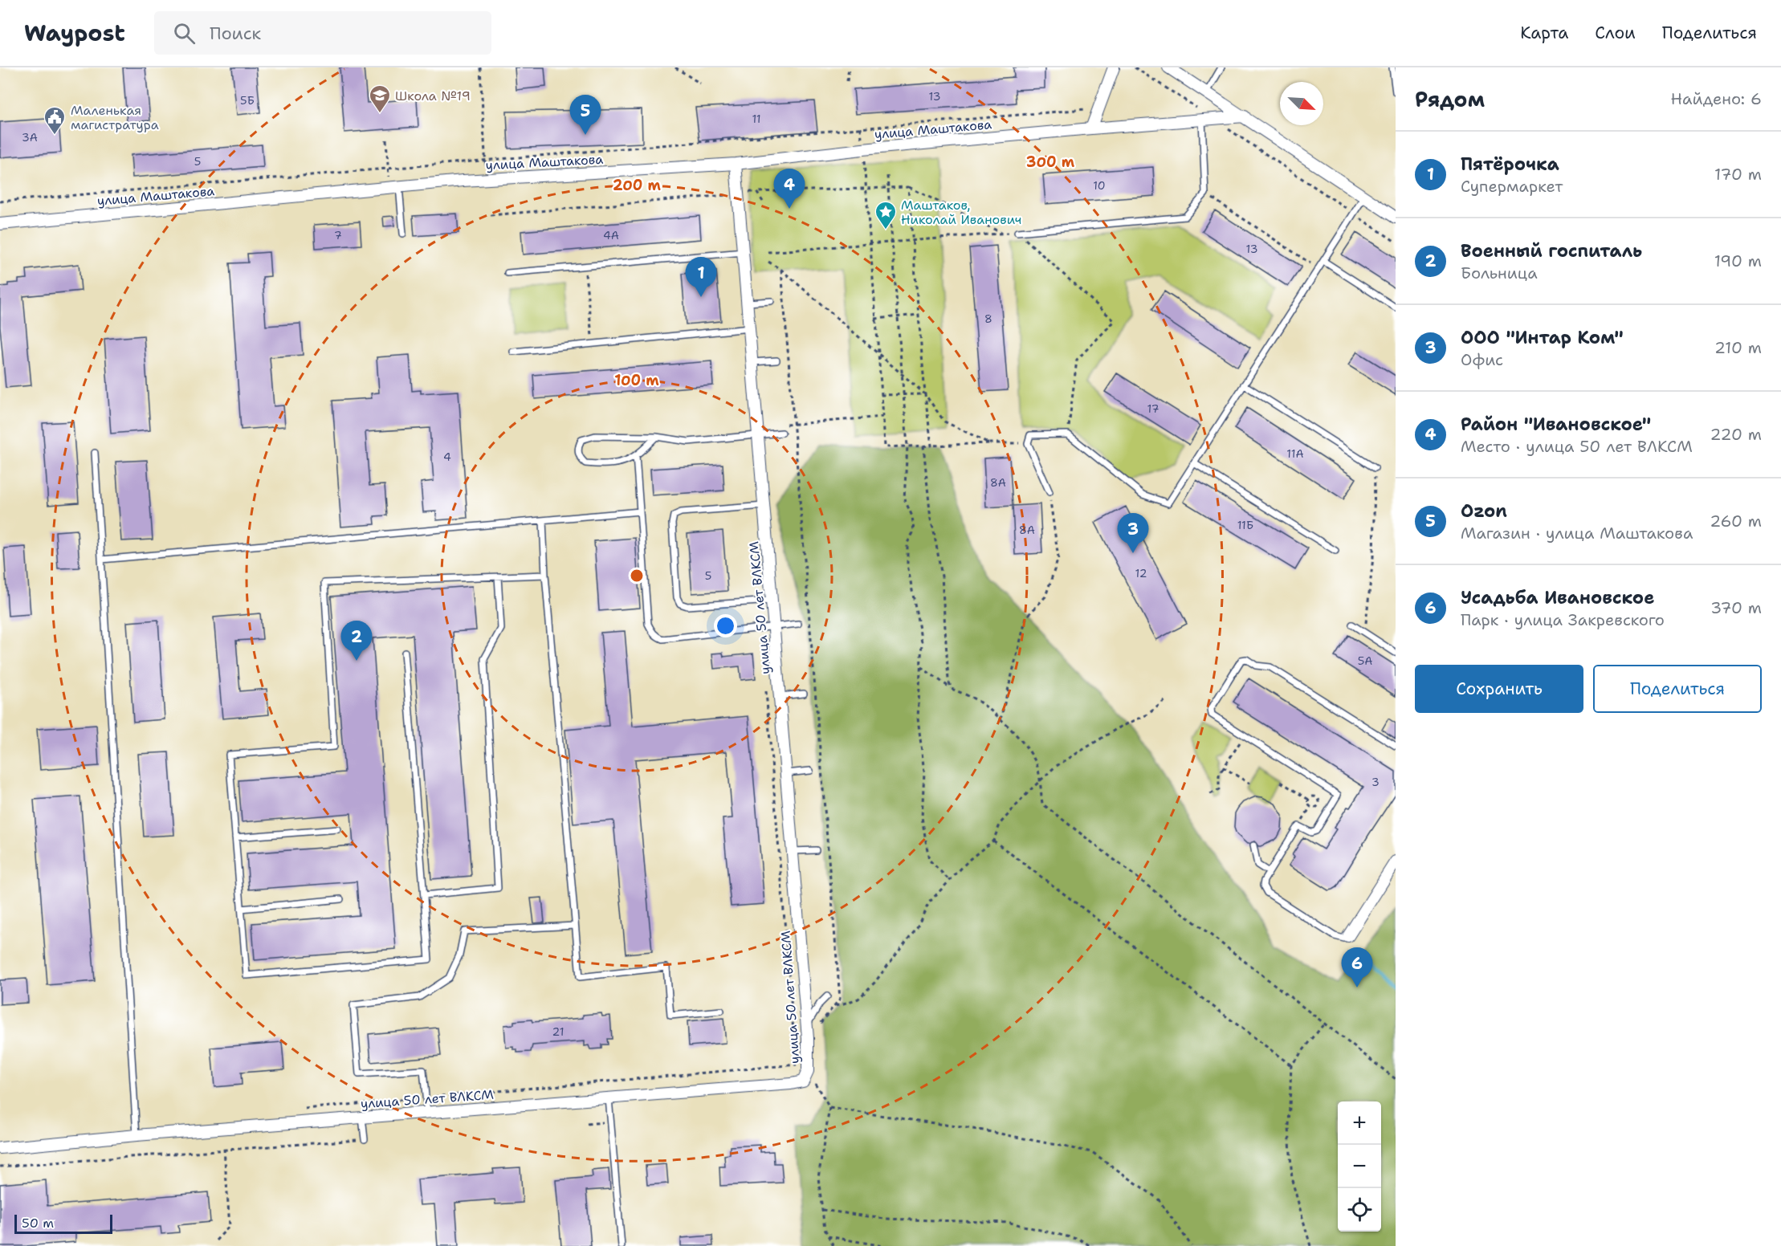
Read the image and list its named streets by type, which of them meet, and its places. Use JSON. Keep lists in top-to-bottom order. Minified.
{"streets":{"street":["улица Маштакова","улица 50 лет ВЛКСМ"]},"crossings":[["улица Маштакова","улица 50 лет ВЛКСМ"]],"places":{"school or university":["Школа №19"],"public building":["Маленькая магистратура"],"place":["Маштаков, Николай Иванович"]},"house_numbers":["13","5Б","11","3А","5","10","7","4А","13","8","17","11А","4","8А","11Б","8А","12","5","5А","3","21"],"scale_bar":"50 m","north":"bottom right","page":{"header":"Waypost","search":"Поиск","nav":["Карта","Слои","Поделиться"],"heading":["Рядом","Найдено: 6"],"pins":["5","4","1","3","2","6"],"list":[{"mark":"1","name":"Пятёрочка","note":"Супермаркет","value":"170 m"},{"mark":"2","name":"Военный госпиталь","note":"Больница","value":"190 m"},{"mark":"3","name":"ООО \"Интар Ком\"","note":"Офис","value":"210 m"},{"mark":"4","name":"Район \"Ивановское\"","note":"Место · улица 50 лет ВЛКСМ","value":"220 m"},{"mark":"5","name":"Ozon","note":"Магазин · улица Маштакова","value":"260 m"},{"mark":"6","name":"Усадьба Ивановское","note":"Парк · улица Закревского","value":"370 m"}],"buttons":["Сохранить","Поделиться"],"map_buttons":["+","−"],"scale":"50 m"},"rings":["300 m","200 m","100 m"]}
